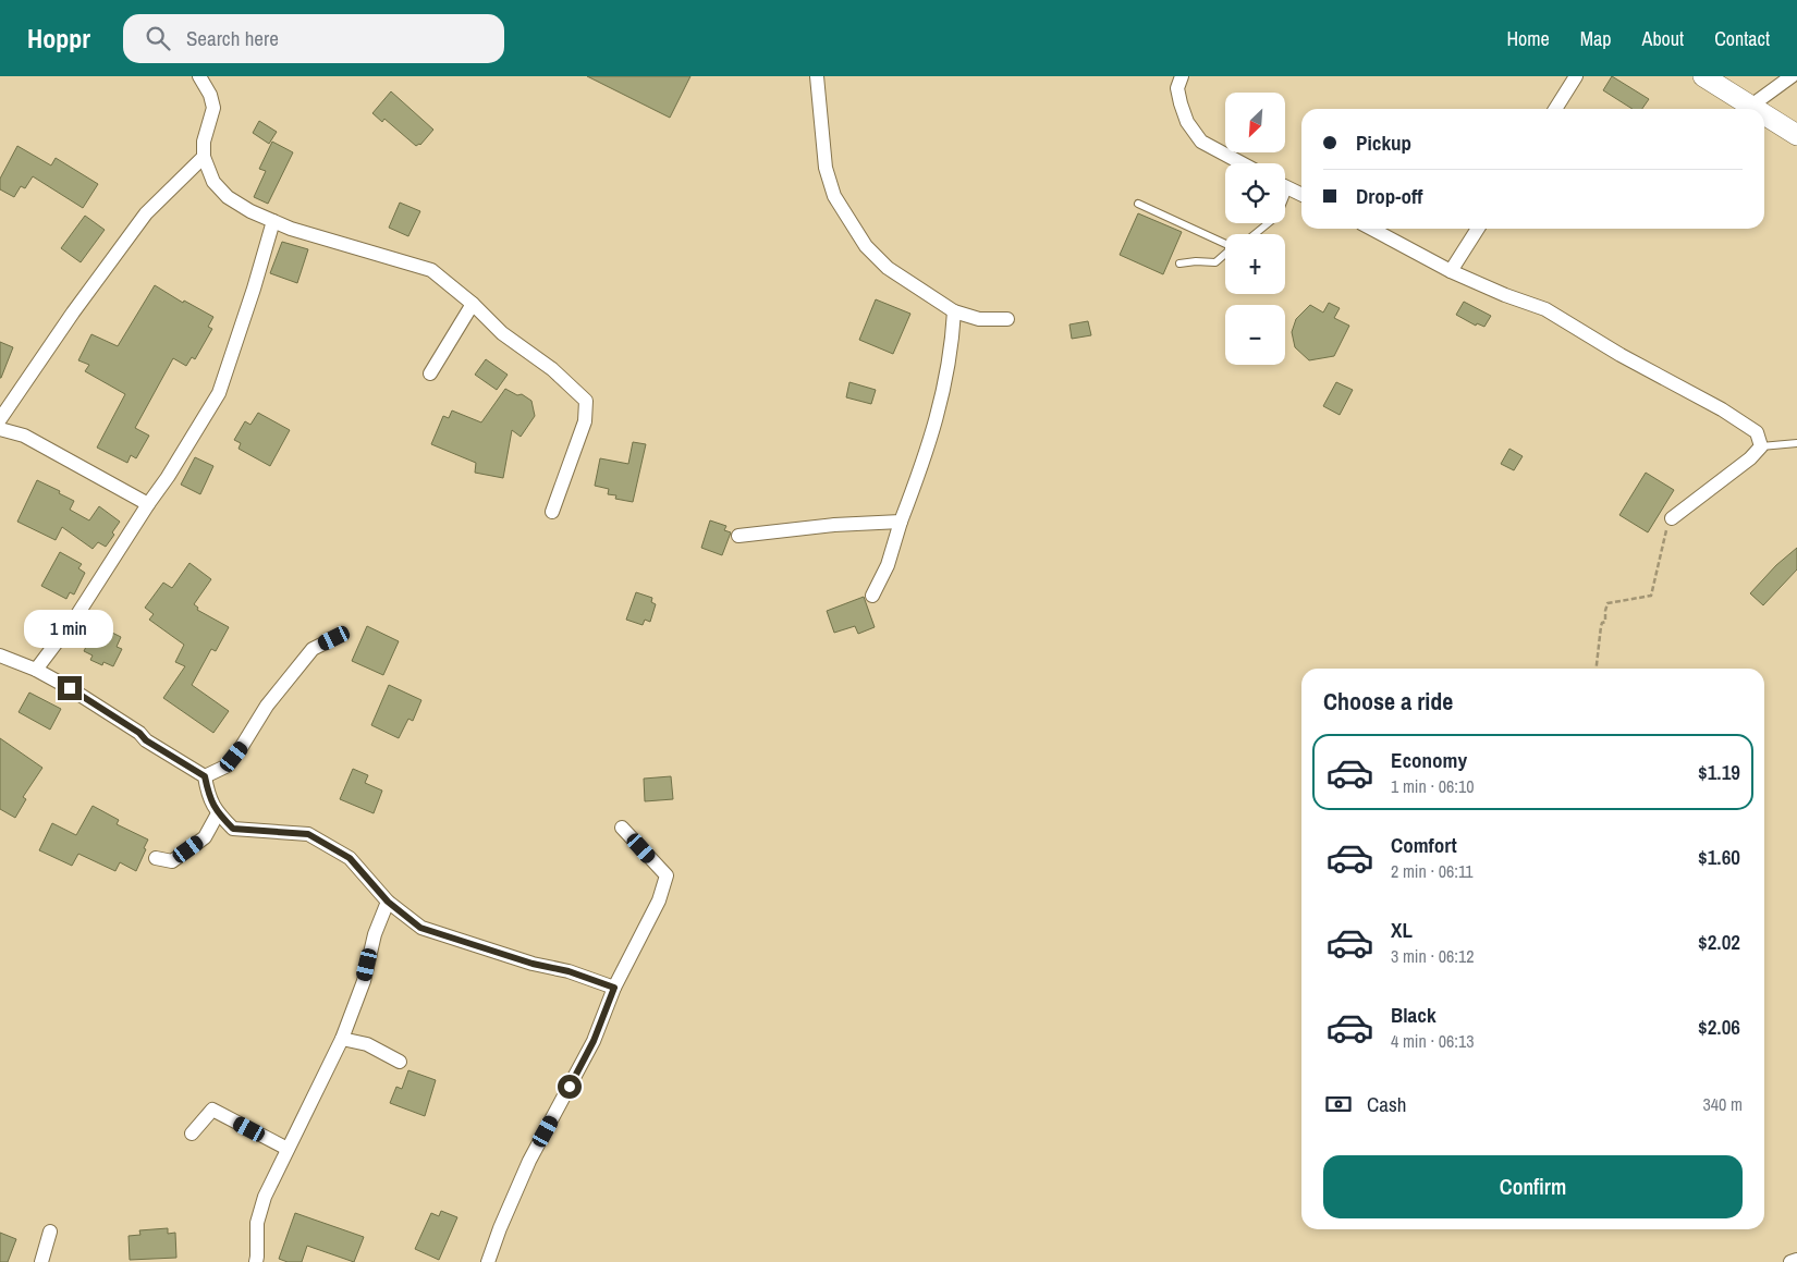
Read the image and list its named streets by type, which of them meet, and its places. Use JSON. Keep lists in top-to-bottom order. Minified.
{"north":"bottom left","page":{"header":"Hoppr","search":"Search here","nav":["Home","Map","About","Contact"],"map_buttons":["+","−"],"banner":["Pickup","Drop-off"],"bubble":"1 min","heading":"Choose a ride","list":[{"name":"Economy","note":"1 min · 06:10","value":"$1.19"},{"name":"Comfort","note":"2 min · 06:11","value":"$1.60"},{"name":"XL","note":"3 min · 06:12","value":"$2.02"},{"name":"Black","note":"4 min · 06:13","value":"$2.06"}],"pay":["Cash","340 m"],"buttons":"Confirm"}}
